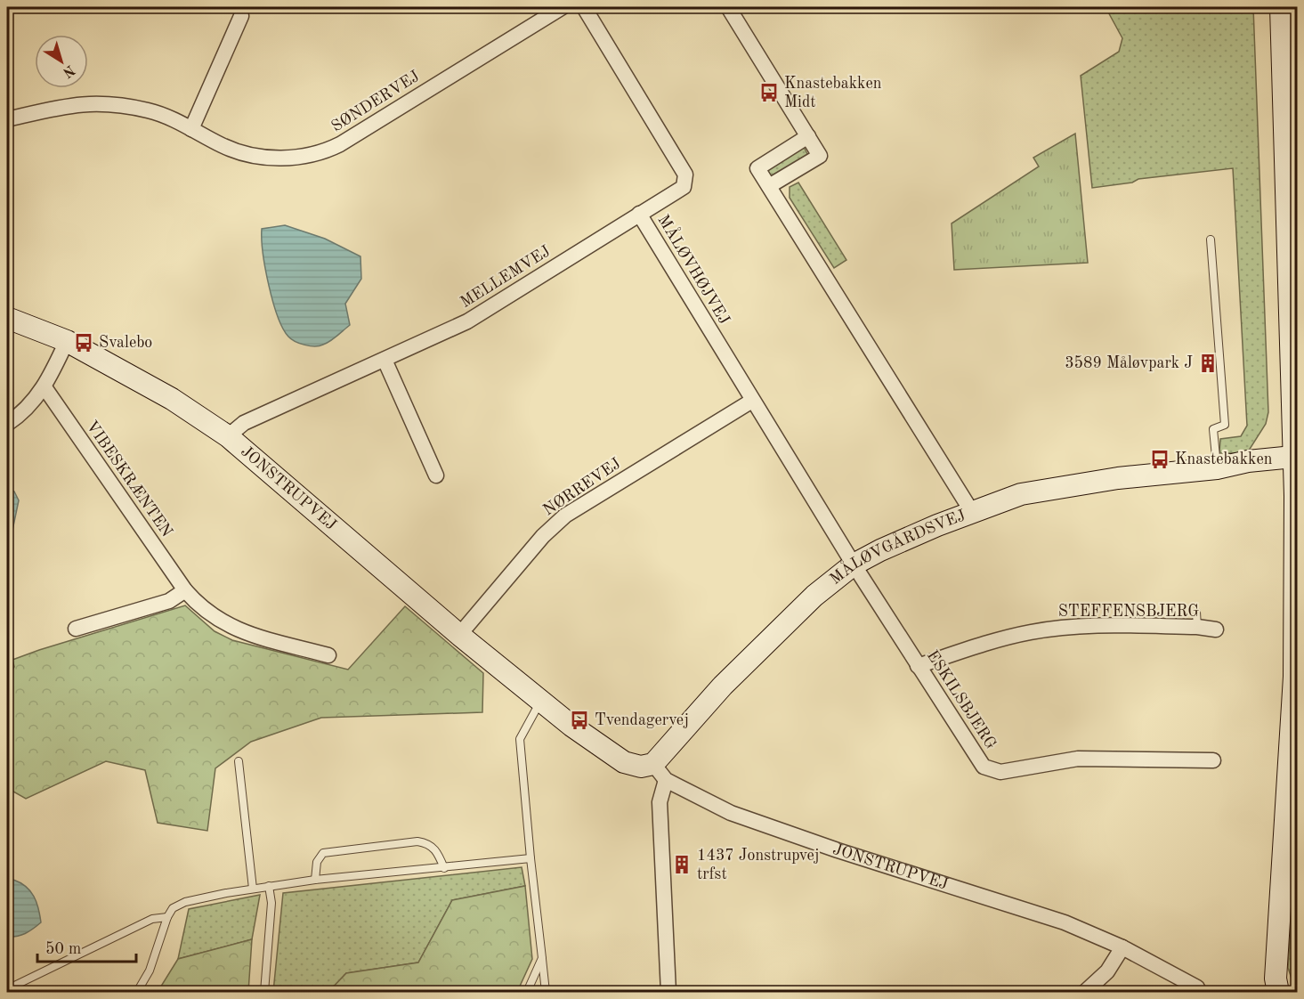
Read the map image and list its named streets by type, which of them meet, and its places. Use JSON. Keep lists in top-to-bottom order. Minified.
{"streets":{"street":["SØNDERVEJ","MÅLØVHØJVEJ","MELLEMVEJ","VIBESKRÆNTEN","JONSTRUPVEJ","NØRREVEJ","MÅLØVGÅRDSVEJ","STEFFENSBJERG","ESKILSBJERG"]},"crossings":[["MÅLØVHØJVEJ","MELLEMVEJ"],["MÅLØVHØJVEJ","NØRREVEJ"],["MÅLØVHØJVEJ","MÅLØVGÅRDSVEJ"],["MÅLØVHØJVEJ","ESKILSBJERG"],["MELLEMVEJ","JONSTRUPVEJ"],["JONSTRUPVEJ","NØRREVEJ"],["JONSTRUPVEJ","MÅLØVGÅRDSVEJ"],["MÅLØVGÅRDSVEJ","ESKILSBJERG"],["STEFFENSBJERG","ESKILSBJERG"]],"places":{"bus stop":["Knastebakken Midt","Svalebo","Knastebakken","Tvendagervej"],"building":["3589 Måløvpark J","1437 Jonstrupvej trfst"]},"scale_bar":"50 m","north":"bottom right"}
